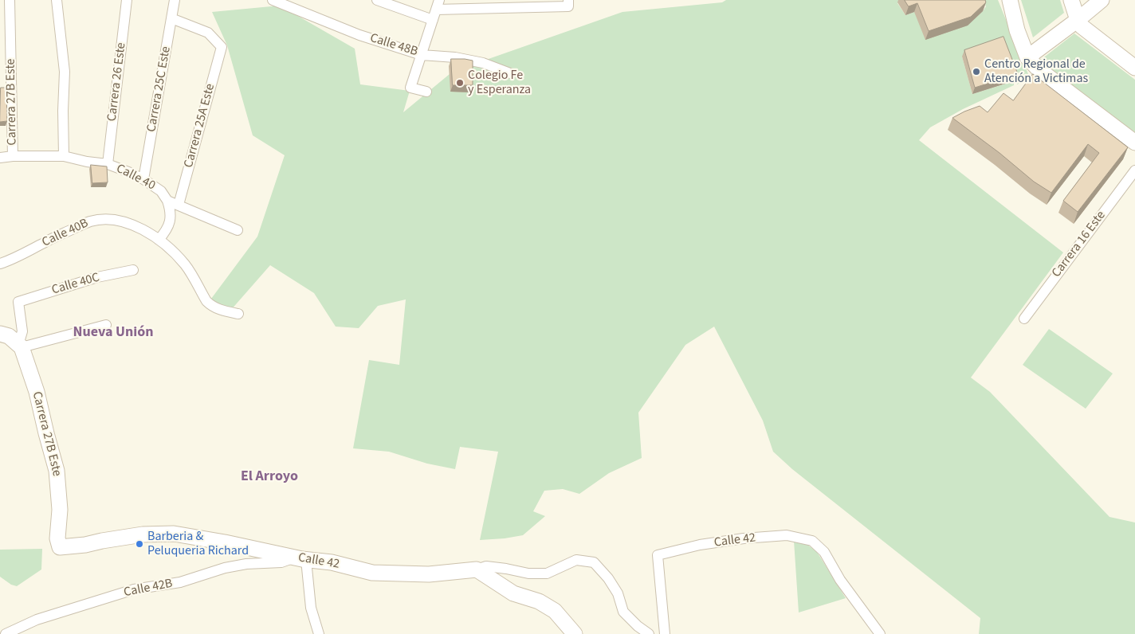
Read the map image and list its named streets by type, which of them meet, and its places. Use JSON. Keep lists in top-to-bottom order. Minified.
{"streets":{"street":["Calle 48B","Carrera 26 Este","Carrera 25C Este","Carrera 27B Este","Carrera 25A Este","Calle 40","Calle 40B","Carrera 16 Este","Calle 40C","Calle 42","Calle 42B"]},"crossings":[["Carrera 26 Este","Calle 40"],["Carrera 25C Este","Carrera 25A Este"],["Carrera 25C Este","Calle 40"],["Carrera 27B Este","Calle 40"],["Carrera 27B Este","Calle 40C"],["Carrera 27B Este","Calle 42"],["Carrera 25A Este","Calle 40"],["Calle 42","Calle 42B"]],"districts":["Nueva Unión","El Arroyo"],"places":["Centro Regional de Atención a Victimas","Colegio Fe y Esperanza","Barberia & Peluqueria Richard"]}
